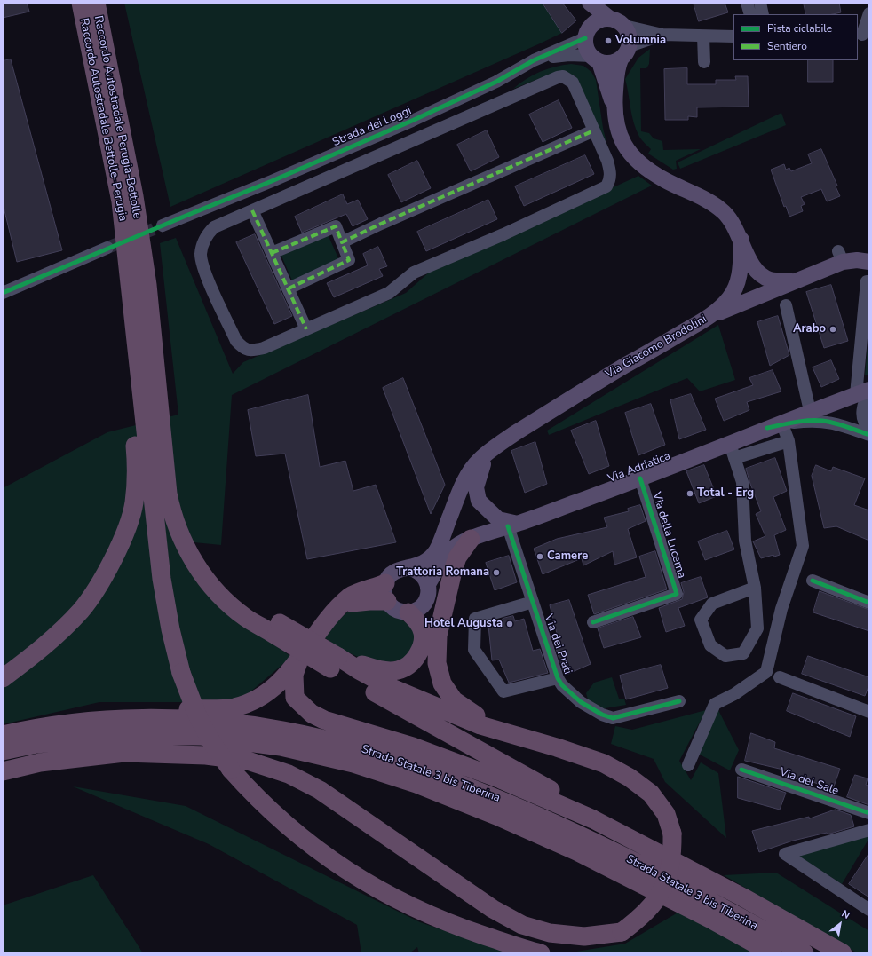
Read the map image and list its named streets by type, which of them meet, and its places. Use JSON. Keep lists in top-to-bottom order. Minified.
{"streets":{"highway":["Raccordo Autostradale Perugia-Bettolle","Raccordo Autostradale Bettolle-Perugia","Strada Statale 3 bis Tiberina"],"main road":["Via Giacomo Brodolini","Via Adriatica"],"street":["Strada dei Loggi","Via della Lucerna","Via dei Prati","Via del Sale"]},"crossings":[["Raccordo Autostradale Perugia-Bettolle","Raccordo Autostradale Bettolle-Perugia"],["Via Giacomo Brodolini","Via Adriatica"],["Via Adriatica","Via della Lucerna"],["Via Adriatica","Via dei Prati"]],"places":["Volumnia","Arabo","Total - Erg","Camere","Trattoria Romana","Hotel Augusta"],"legend":["Pista ciclabile","Sentiero"],"north":"top right"}
